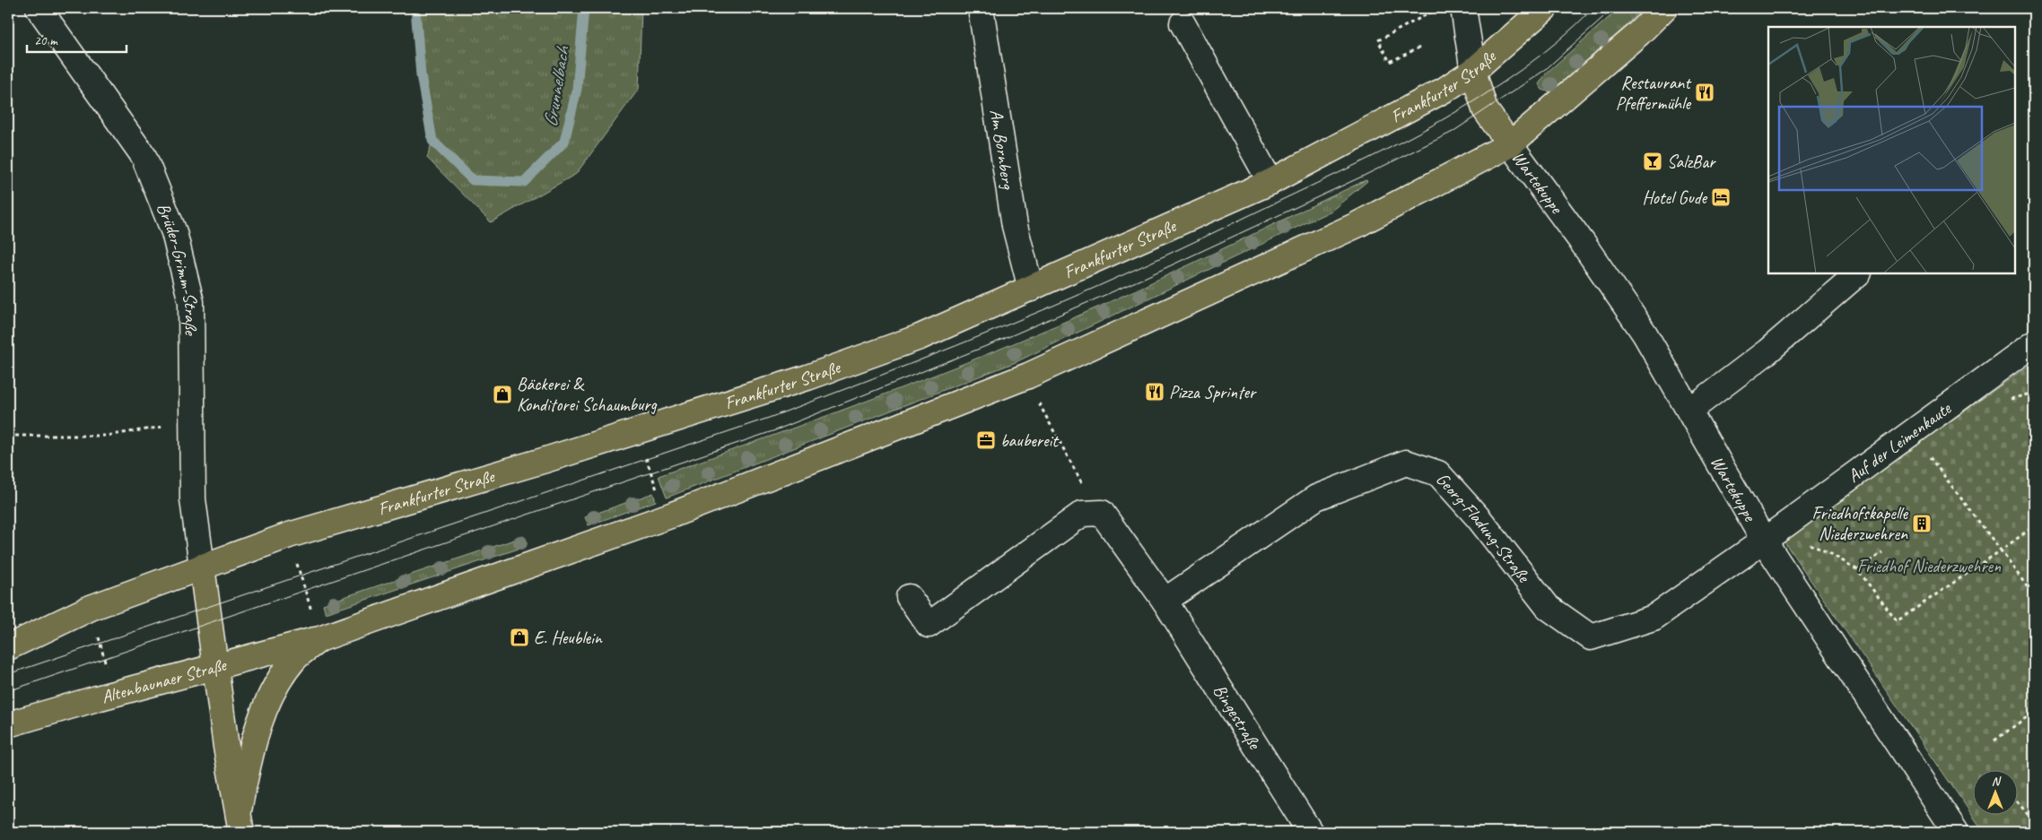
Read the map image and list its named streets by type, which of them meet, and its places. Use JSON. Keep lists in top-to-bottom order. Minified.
{"streets":{"main road":["Frankfurter Straße","Altenbaunaer Straße"],"street":["Am Bornberg","Wartekuppe","Brüder-Grimm-Straße","Auf der Leimenkaute","Georg-Fladung-Straße","Bingestraße"]},"crossings":[["Frankfurter Straße","Am Bornberg"],["Frankfurter Straße","Brüder-Grimm-Straße"],["Wartekuppe","Auf der Leimenkaute"],["Wartekuppe","Georg-Fladung-Straße"],["Auf der Leimenkaute","Georg-Fladung-Straße"],["Georg-Fladung-Straße","Bingestraße"]],"water":["Grunnelbach"],"parks":["Friedhof Niederzwehren"],"places":{"restaurant":["Restaurant Pfeffermühle","Pizza Sprinter"],"bar":["SalzBar"],"hotel":["Hotel Gude"],"shop":["Bäckerei & Konditorei Schaumburg","E. Heublein"],"office":["baubereit"],"building":["Friedhofskapelle Niederzwehren"]},"scale_bar":"20 m","north":"top"}
